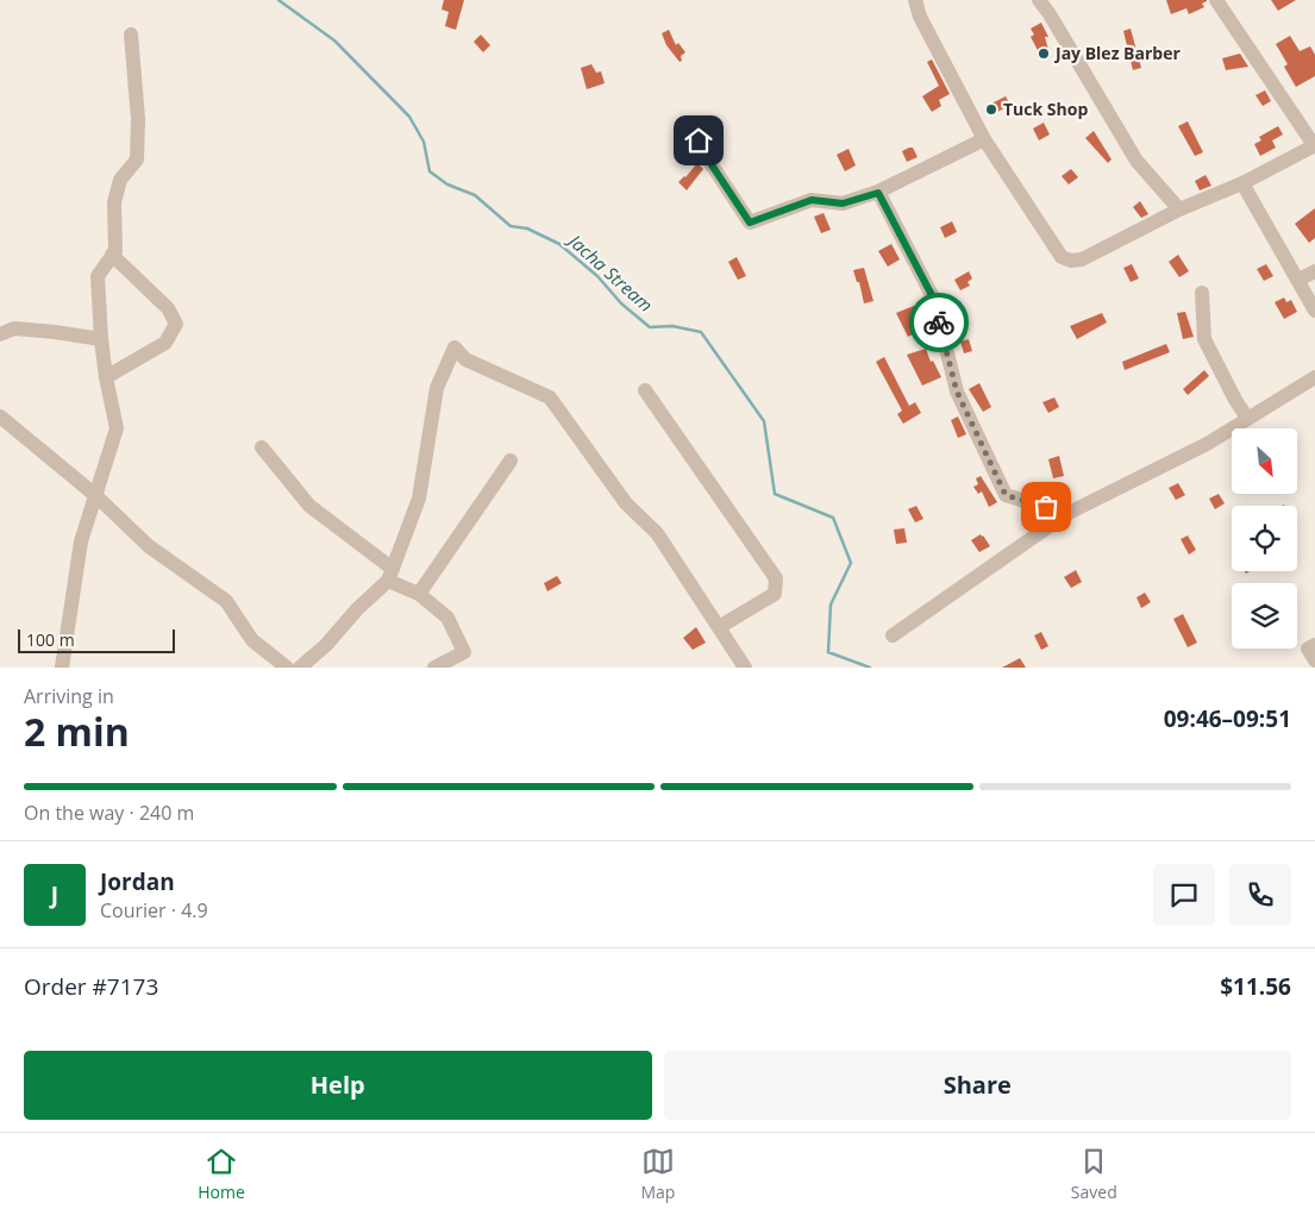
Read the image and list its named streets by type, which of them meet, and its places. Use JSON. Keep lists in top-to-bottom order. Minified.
{"water":["Jacha Stream"],"places":["Jay Blez Barber","Tuck Shop"],"scale_bar":"100 m","north":"bottom right","page":{"scale":"100 m","heading":["2 min","Arriving in","09:46–09:51"],"panel":["Jordan","Courier · 4.9","Order #7173","$11.56"],"bar":"On the way · 240 m","round":"J","buttons":["Help","Share"],"tabs":["Home","Map","Saved"]}}
